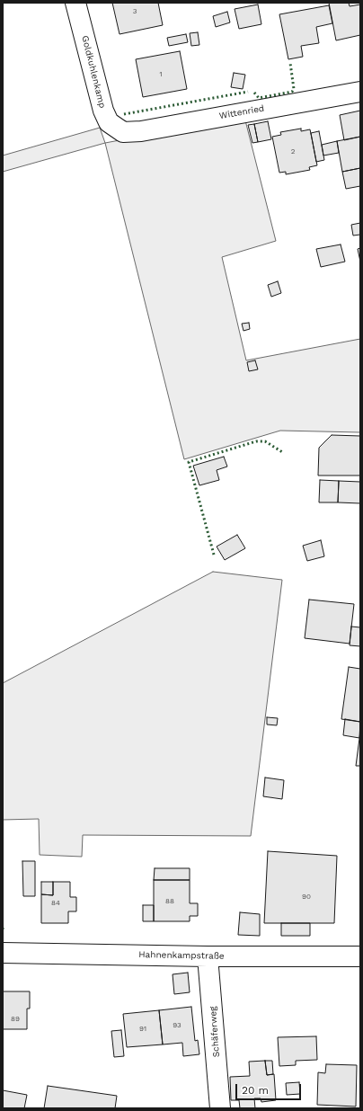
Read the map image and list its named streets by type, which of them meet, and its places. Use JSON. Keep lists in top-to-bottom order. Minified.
{"streets":{"street":["Goldkuhlenkamp","Wittenried","Hahnenkampstraße","Schäferweg"]},"crossings":[["Goldkuhlenkamp","Wittenried"],["Hahnenkampstraße","Schäferweg"]],"house_numbers":["3","1","2","90","88","84","89","93","91"],"scale_bar":"20 m"}
